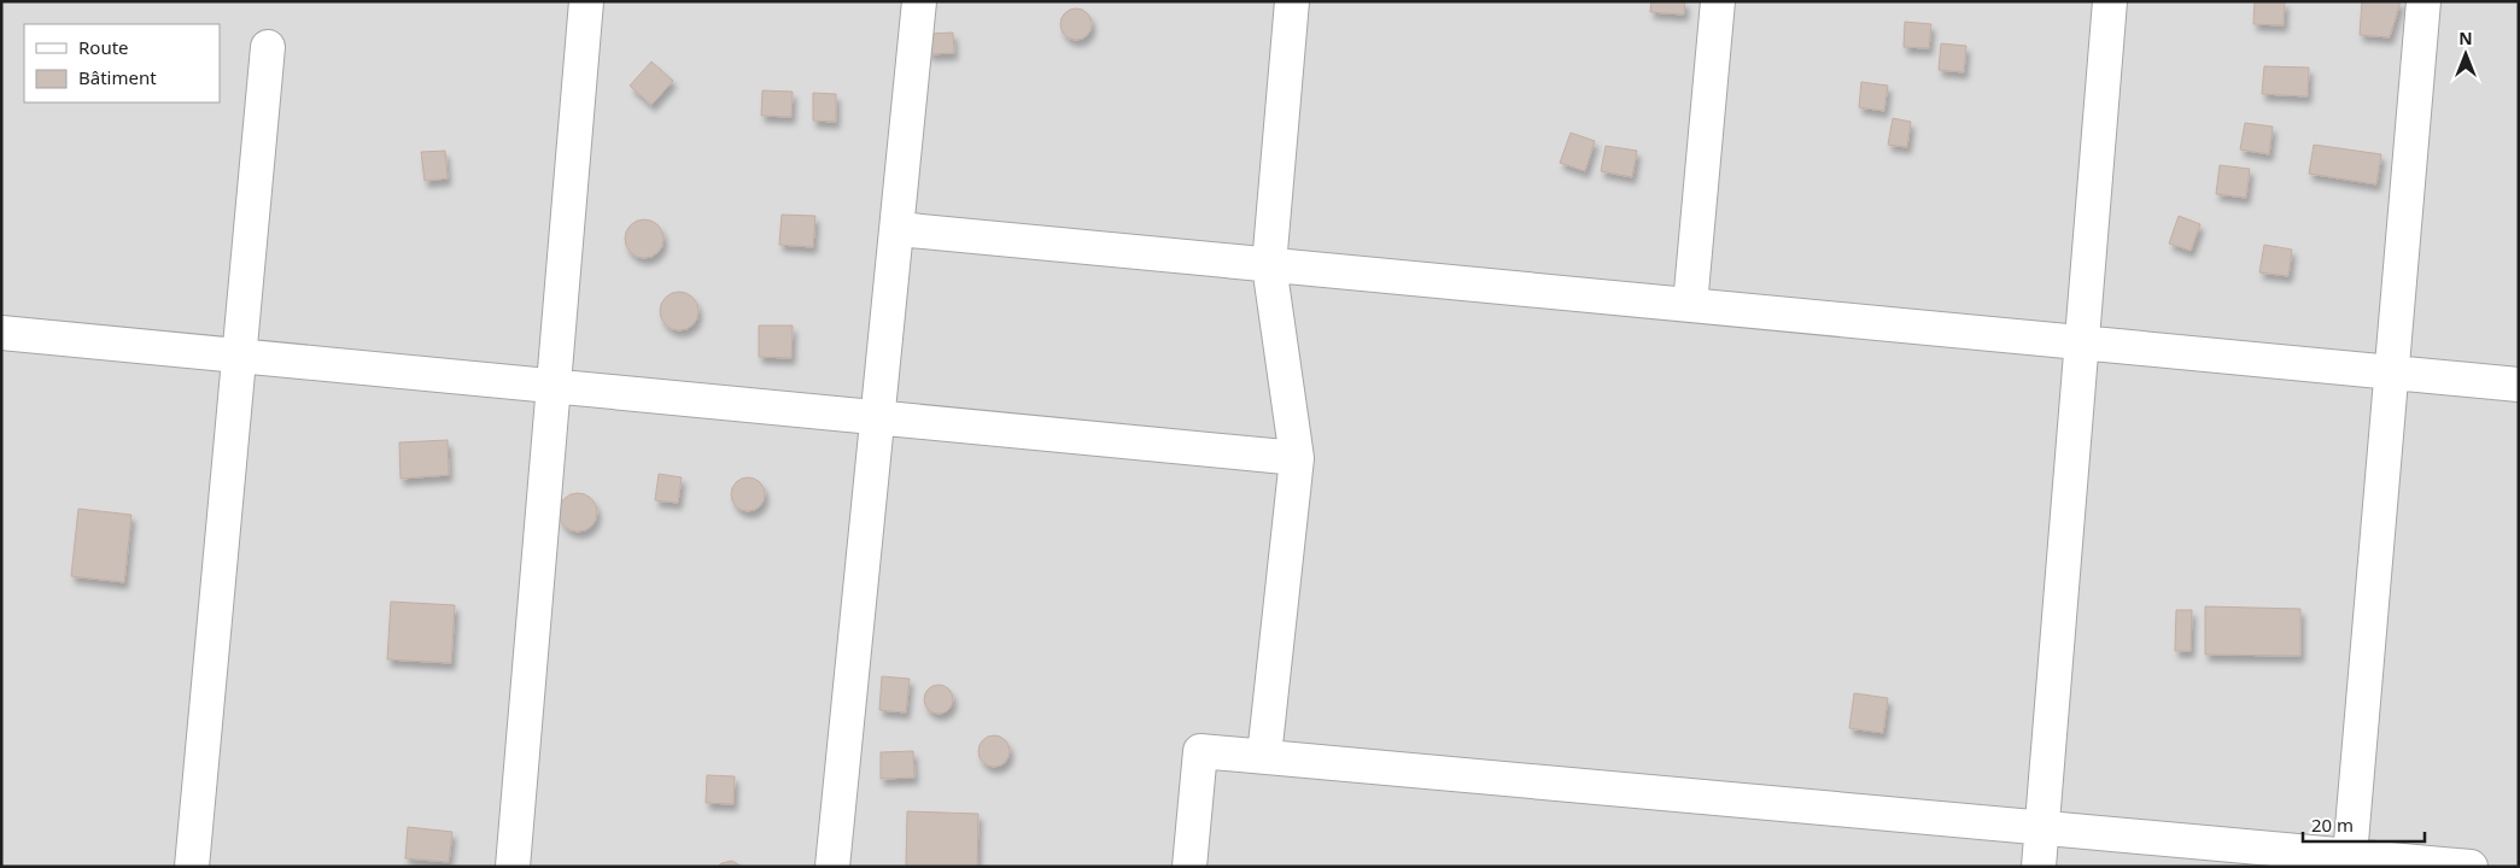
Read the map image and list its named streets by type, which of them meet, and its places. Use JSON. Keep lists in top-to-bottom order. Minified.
{"legend":["Route","Bâtiment"],"scale_bar":"20 m","north":"top"}
